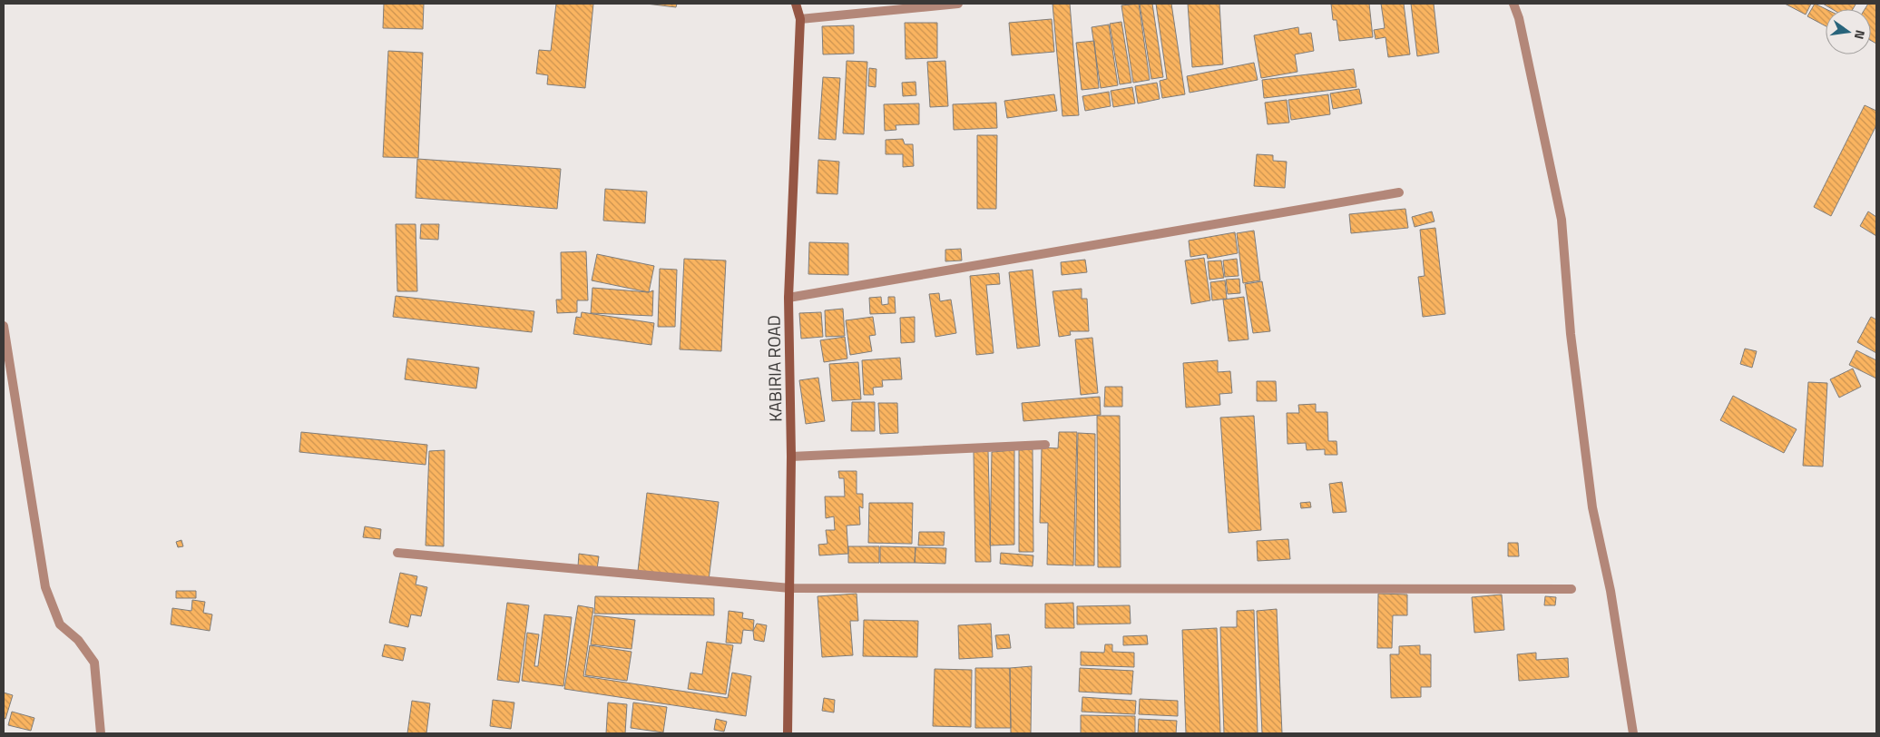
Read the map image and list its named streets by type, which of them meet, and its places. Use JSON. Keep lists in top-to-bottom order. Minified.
{"streets":{"main road":["KABIRIA ROAD"]},"north":"right"}
